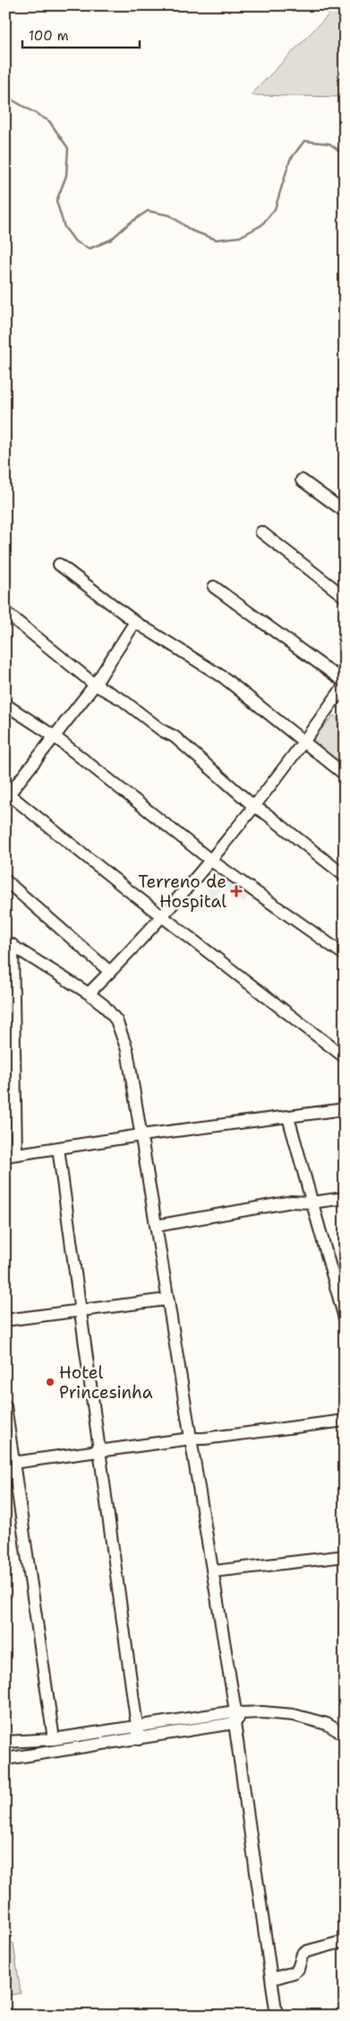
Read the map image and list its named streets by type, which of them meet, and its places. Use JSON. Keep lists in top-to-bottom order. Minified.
{"places":{"health":["Terreno de Hospital"],"other":["Hotel Princesinha"]},"scale_bar":"100 m"}
